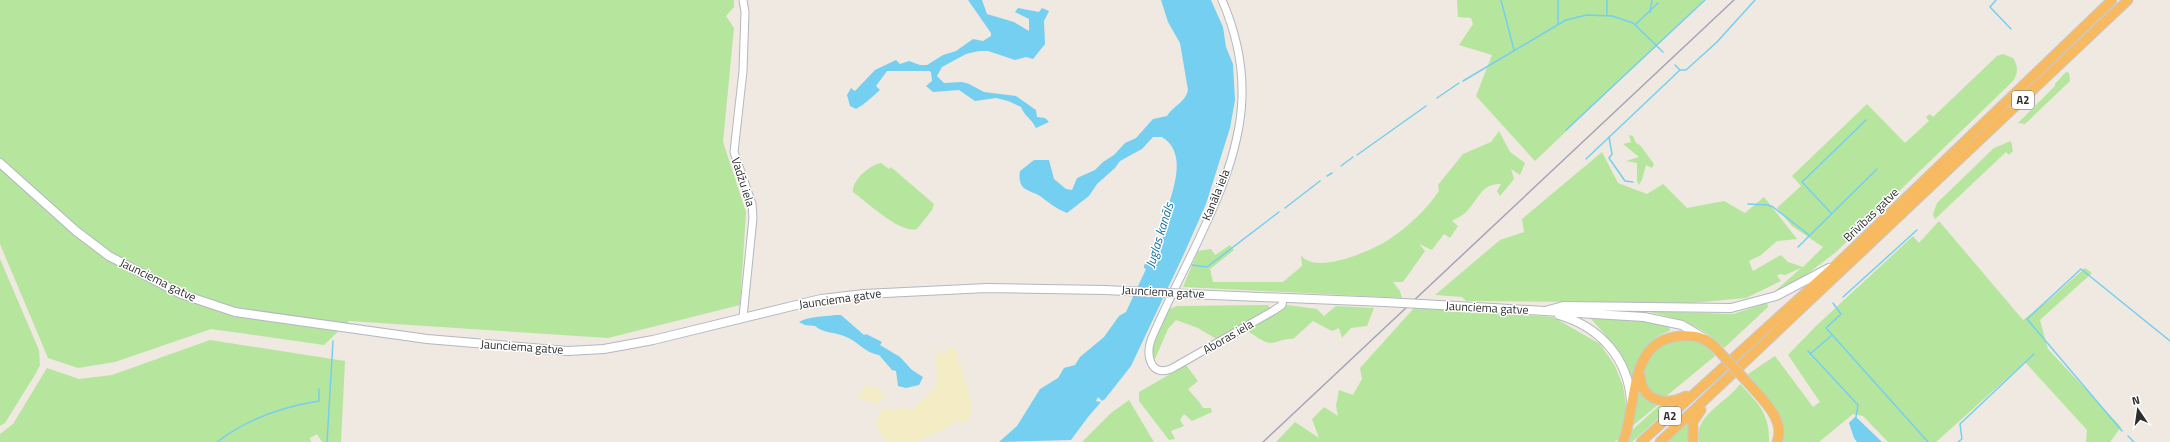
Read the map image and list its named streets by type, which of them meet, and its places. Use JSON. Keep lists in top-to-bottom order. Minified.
{"streets":{"highway":["A2","Brīvības gatve"],"main road":["Jaunciema gatve"],"street":["Vadžu iela","Kanāla iela","Aboras iela"]},"crossings":[["Vadžu iela","Jaunciema gatve"],["Kanāla iela","Aboras iela"],["Jaunciema gatve","Aboras iela"]],"water":["Juglas kanāls"],"north":"top"}
